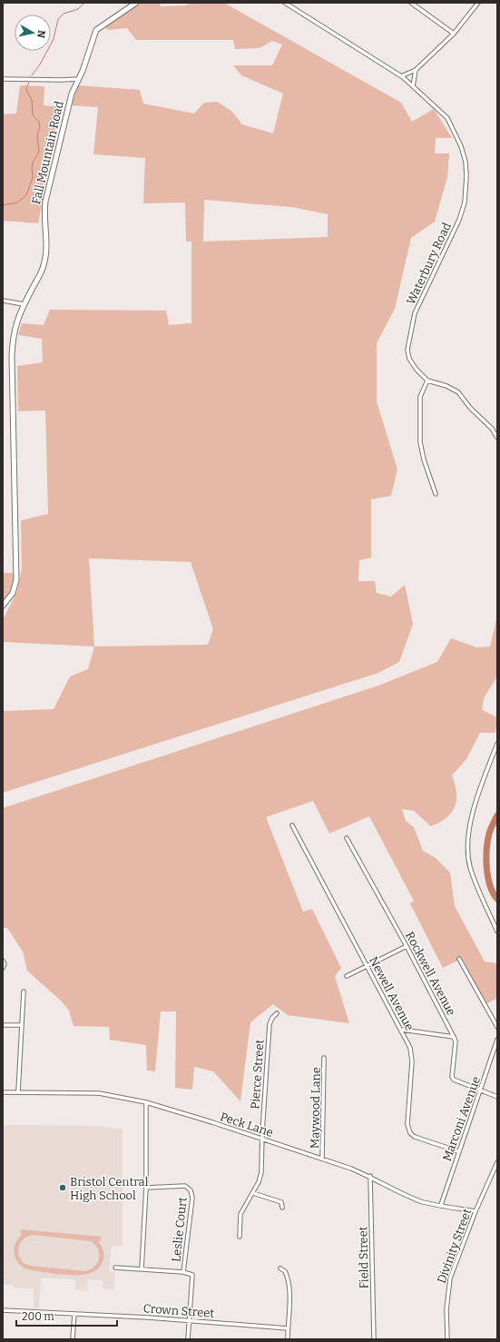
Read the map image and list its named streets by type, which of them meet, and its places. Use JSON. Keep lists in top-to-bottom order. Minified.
{"streets":{"main road":["Fall Mountain Road"],"street":["Waterbury Road","Rockwell Avenue","Newell Avenue","Pierce Street","Maywood Lane","Marconi Avenue","Peck Lane","Leslie Court","Divinity Street","Field Street","Crown Street"]},"crossings":[["Rockwell Avenue","Marconi Avenue"],["Newell Avenue","Marconi Avenue"],["Pierce Street","Peck Lane"],["Maywood Lane","Peck Lane"],["Marconi Avenue","Peck Lane"],["Peck Lane","Divinity Street"],["Peck Lane","Field Street"]],"places":["Bristol Central High School"],"scale_bar":"200 m","north":"right"}
